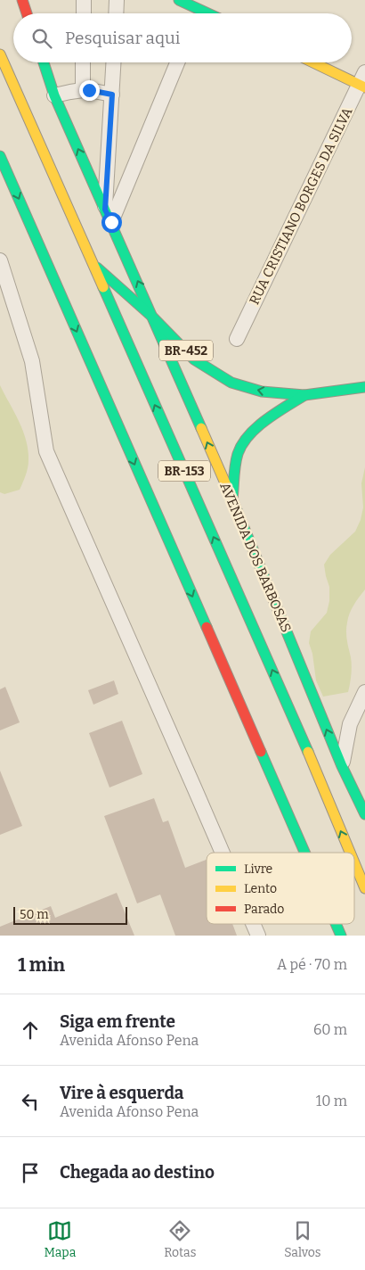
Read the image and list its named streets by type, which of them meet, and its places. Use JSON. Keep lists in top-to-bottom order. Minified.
{"streets":{"main road":["BR-452","BR-153","AVENIDA DOS BARBOSAS"],"street":["RUA CRISTIANO BORGES DA SILVA"]},"crossings":[["BR-452","BR-153"],["BR-452","AVENIDA DOS BARBOSAS"]],"legend":["Livre","Lento","Parado"],"scale_bar":"50 m","page":{"search":"Pesquisar aqui","scale":"50 m","heading":["1 min","A pé · 70 m"],"list":[["Siga em frente","Avenida Afonso Pena","60 m"],["Vire à esquerda","Avenida Afonso Pena","10 m"],"Chegada ao destino"],"nav":["Mapa","Rotas","Salvos"]}}
